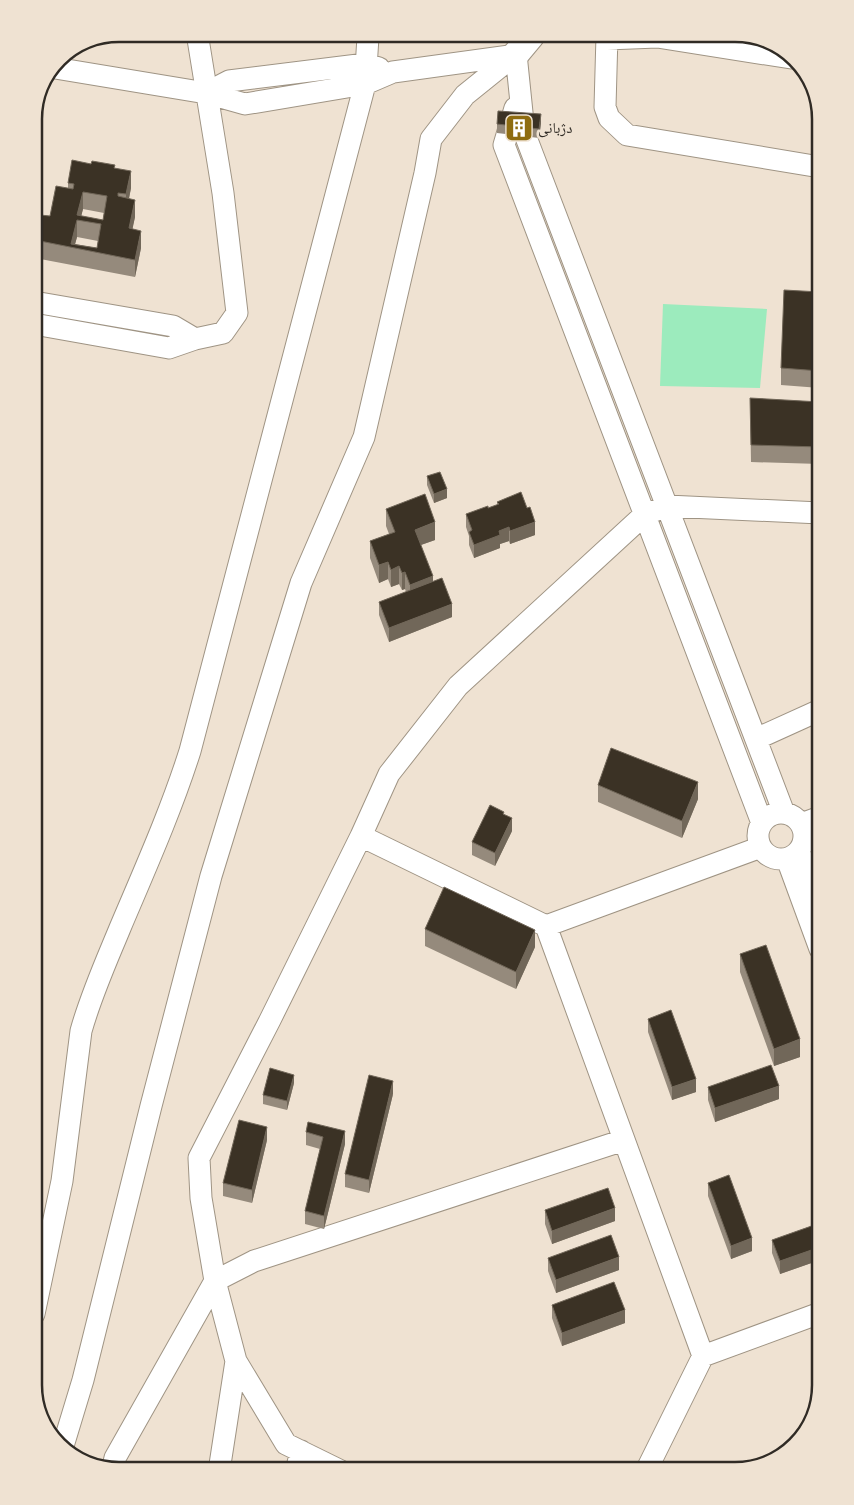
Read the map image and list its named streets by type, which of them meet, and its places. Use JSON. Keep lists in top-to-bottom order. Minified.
{"places":{"building":["دژبانی"]}}
